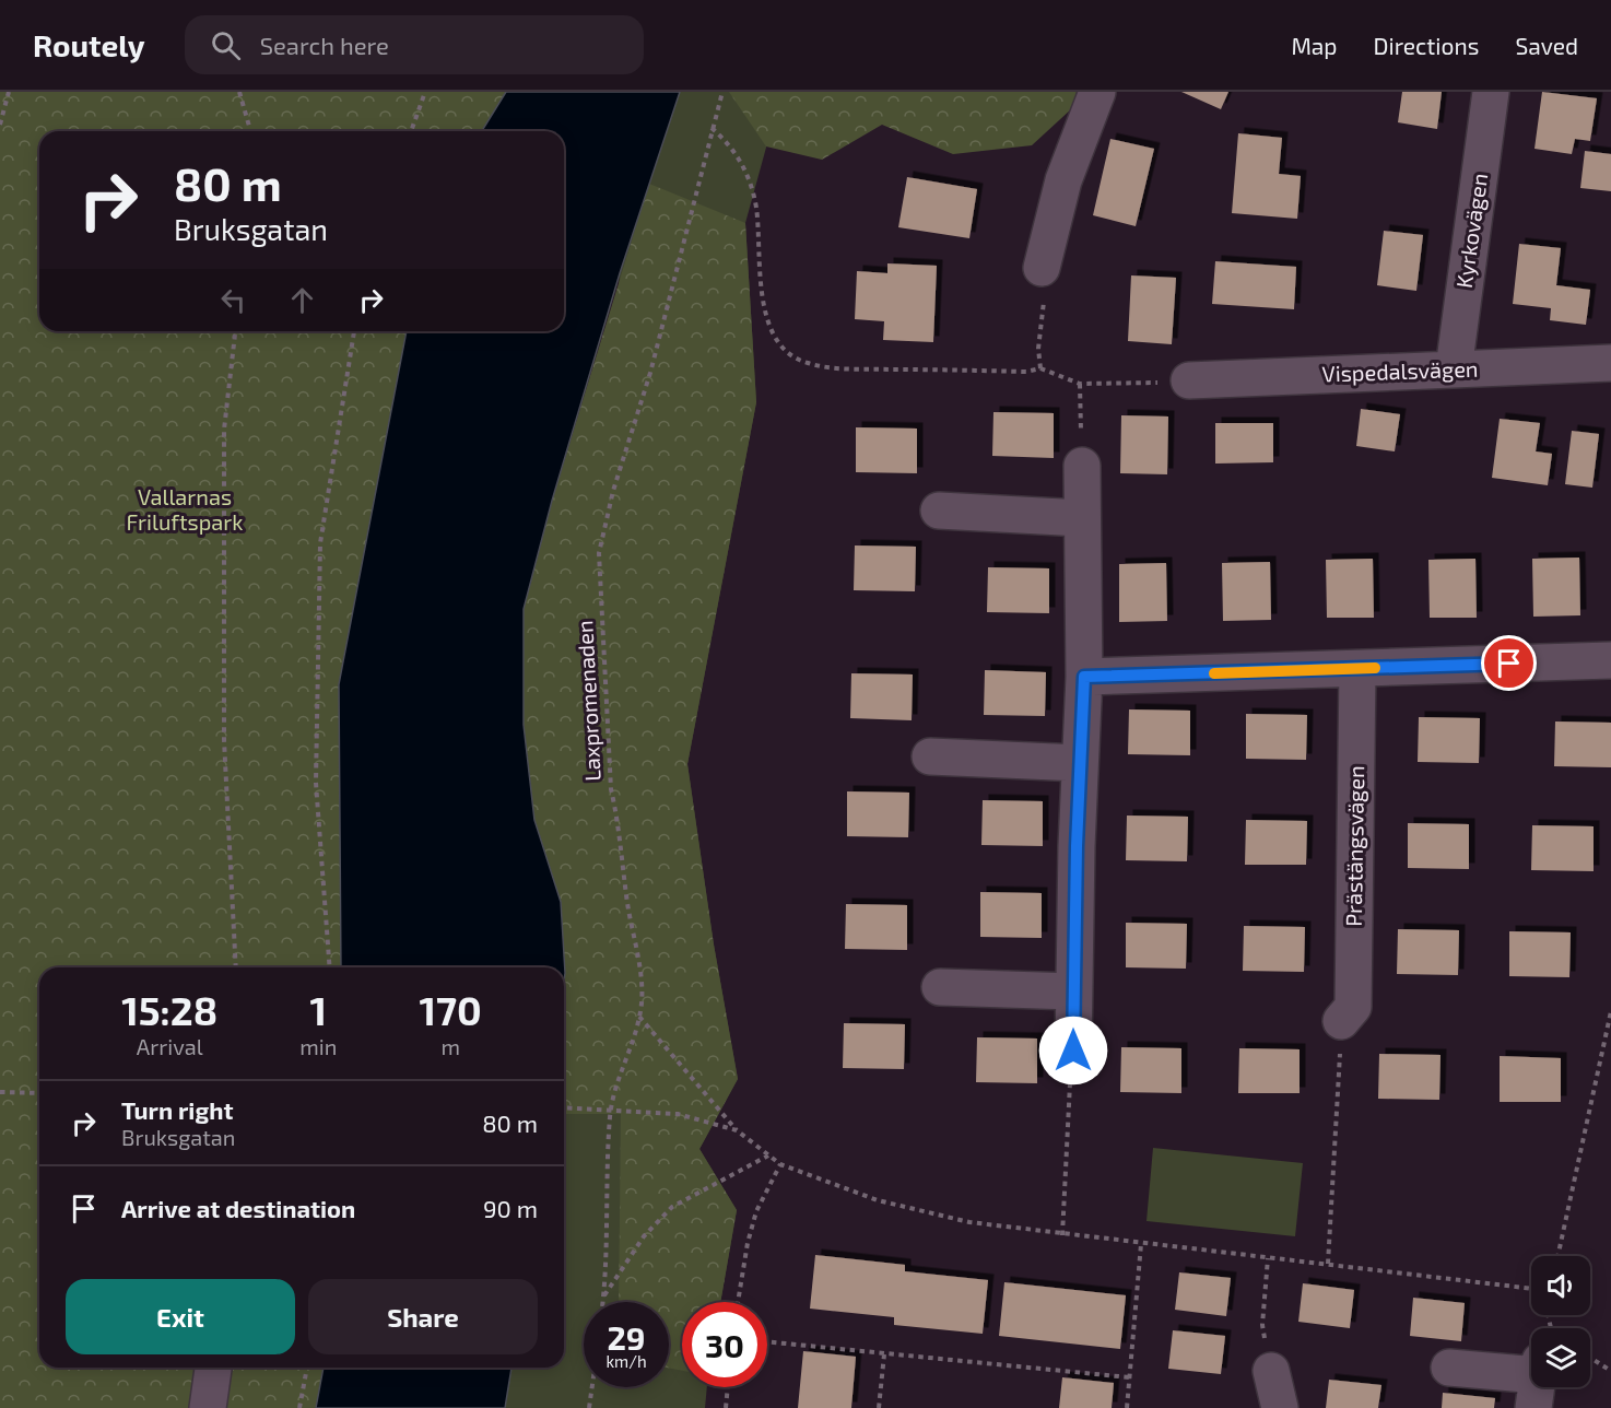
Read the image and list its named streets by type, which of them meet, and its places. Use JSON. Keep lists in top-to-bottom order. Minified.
{"streets":{"street":["Kyrkovägen","Vispedalsvägen","Prästängsvägen"],"path":["Laxpromenaden"]},"crossings":[["Kyrkovägen","Vispedalsvägen"]],"parks":["Vallarnas Friluftspark"],"page":{"header":"Routely","search":"Search here","nav":["Map","Directions","Saved"],"turn":["80 m","Bruksgatan"],"eta":["15:28","Arrival","1","min","170","m"],"list":[{"name":"Turn right","note":"Bruksgatan","value":"80 m"},{"name":"Arrive at destination","value":"90 m"}],"buttons":["Exit","Share"],"speed":"29 km/h","limit":"30"}}
